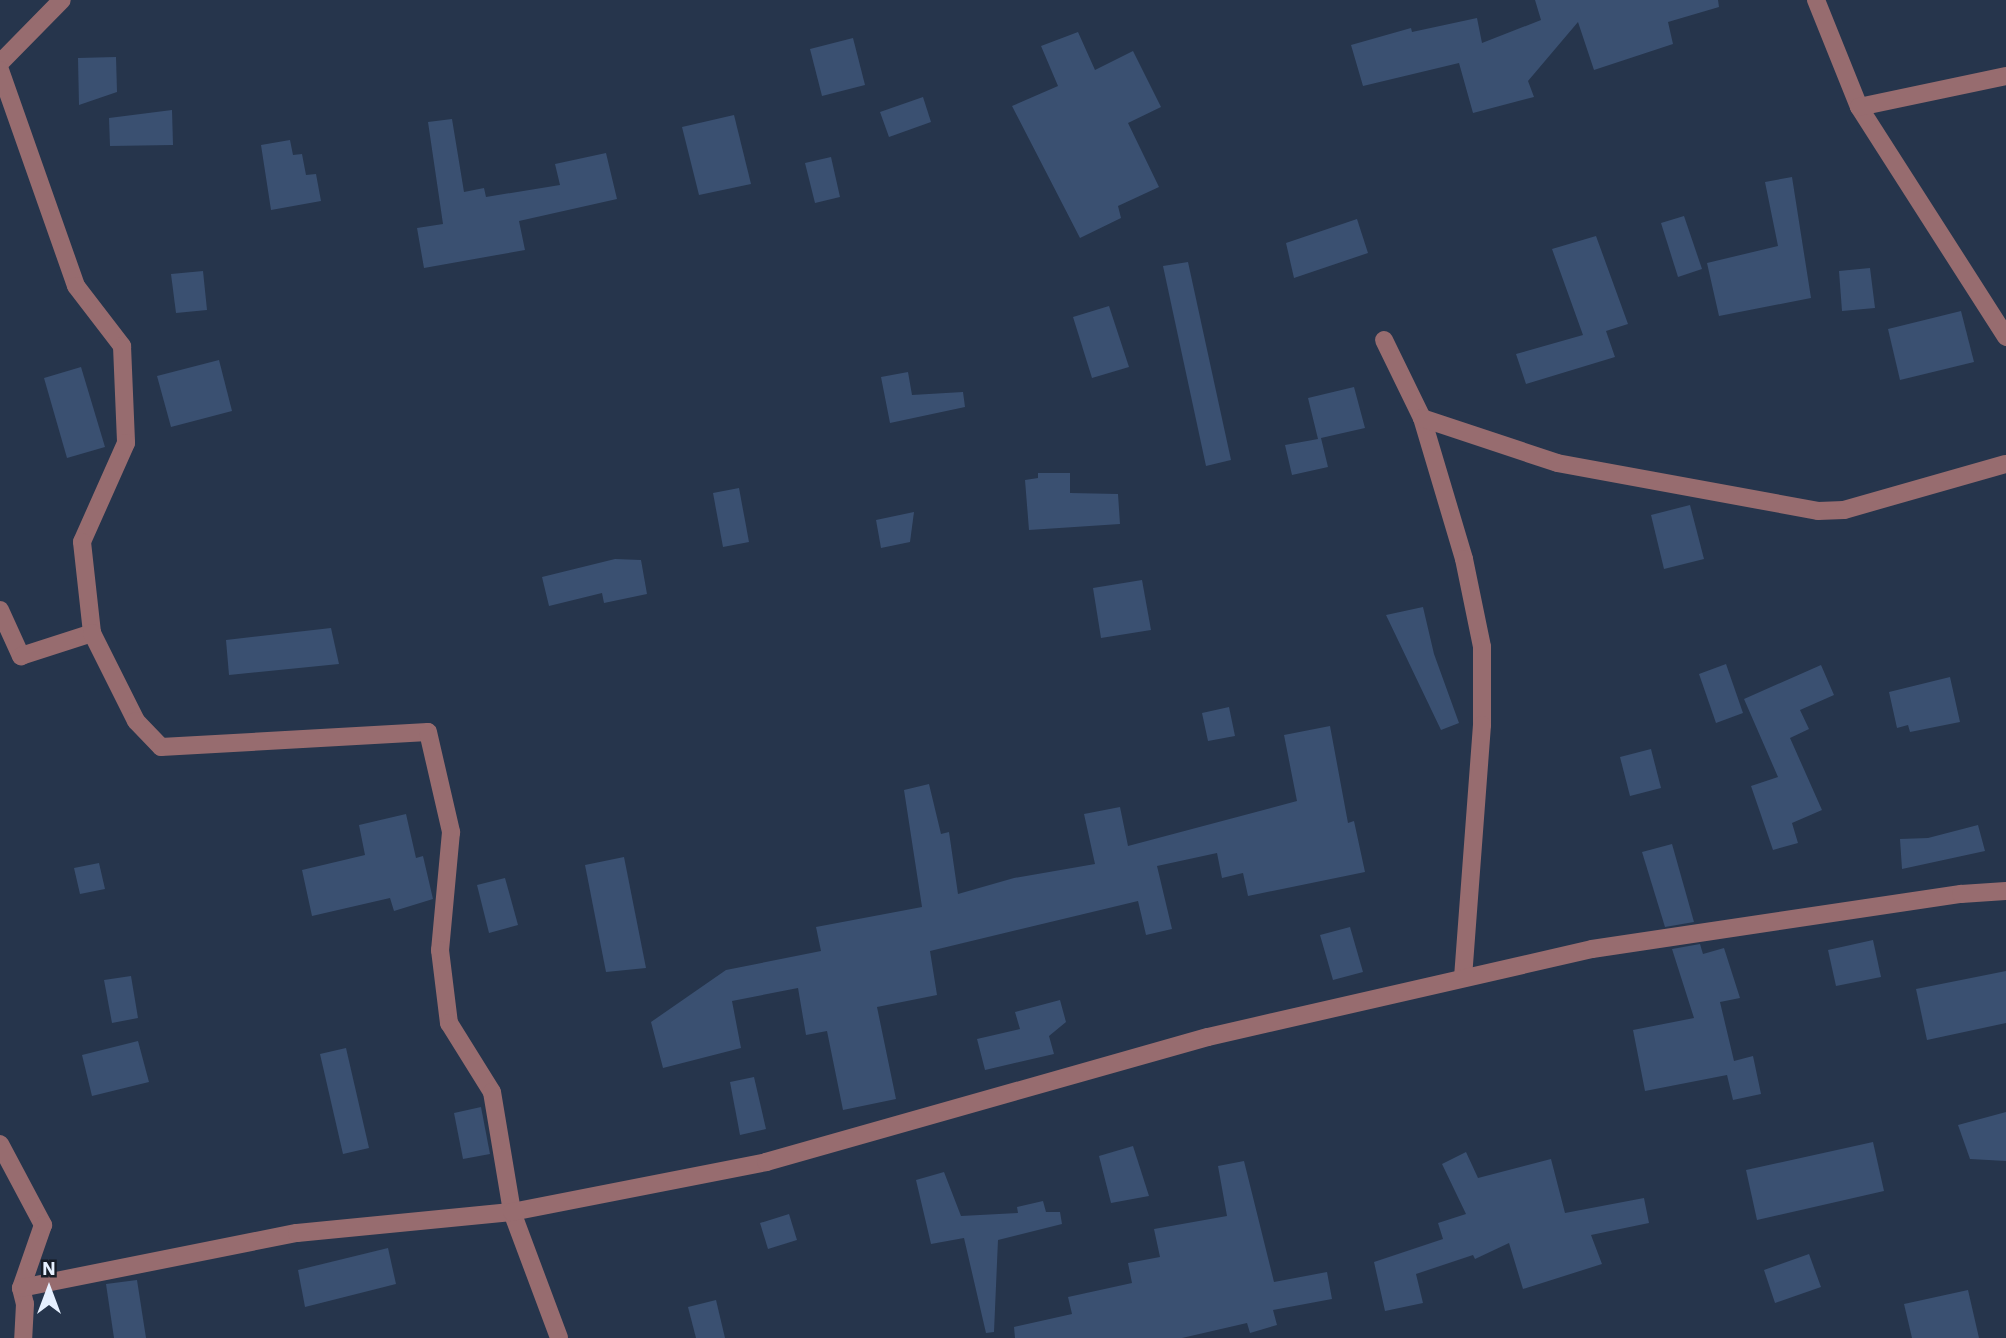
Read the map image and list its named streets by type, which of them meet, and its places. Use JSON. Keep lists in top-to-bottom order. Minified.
{"north":"top"}
